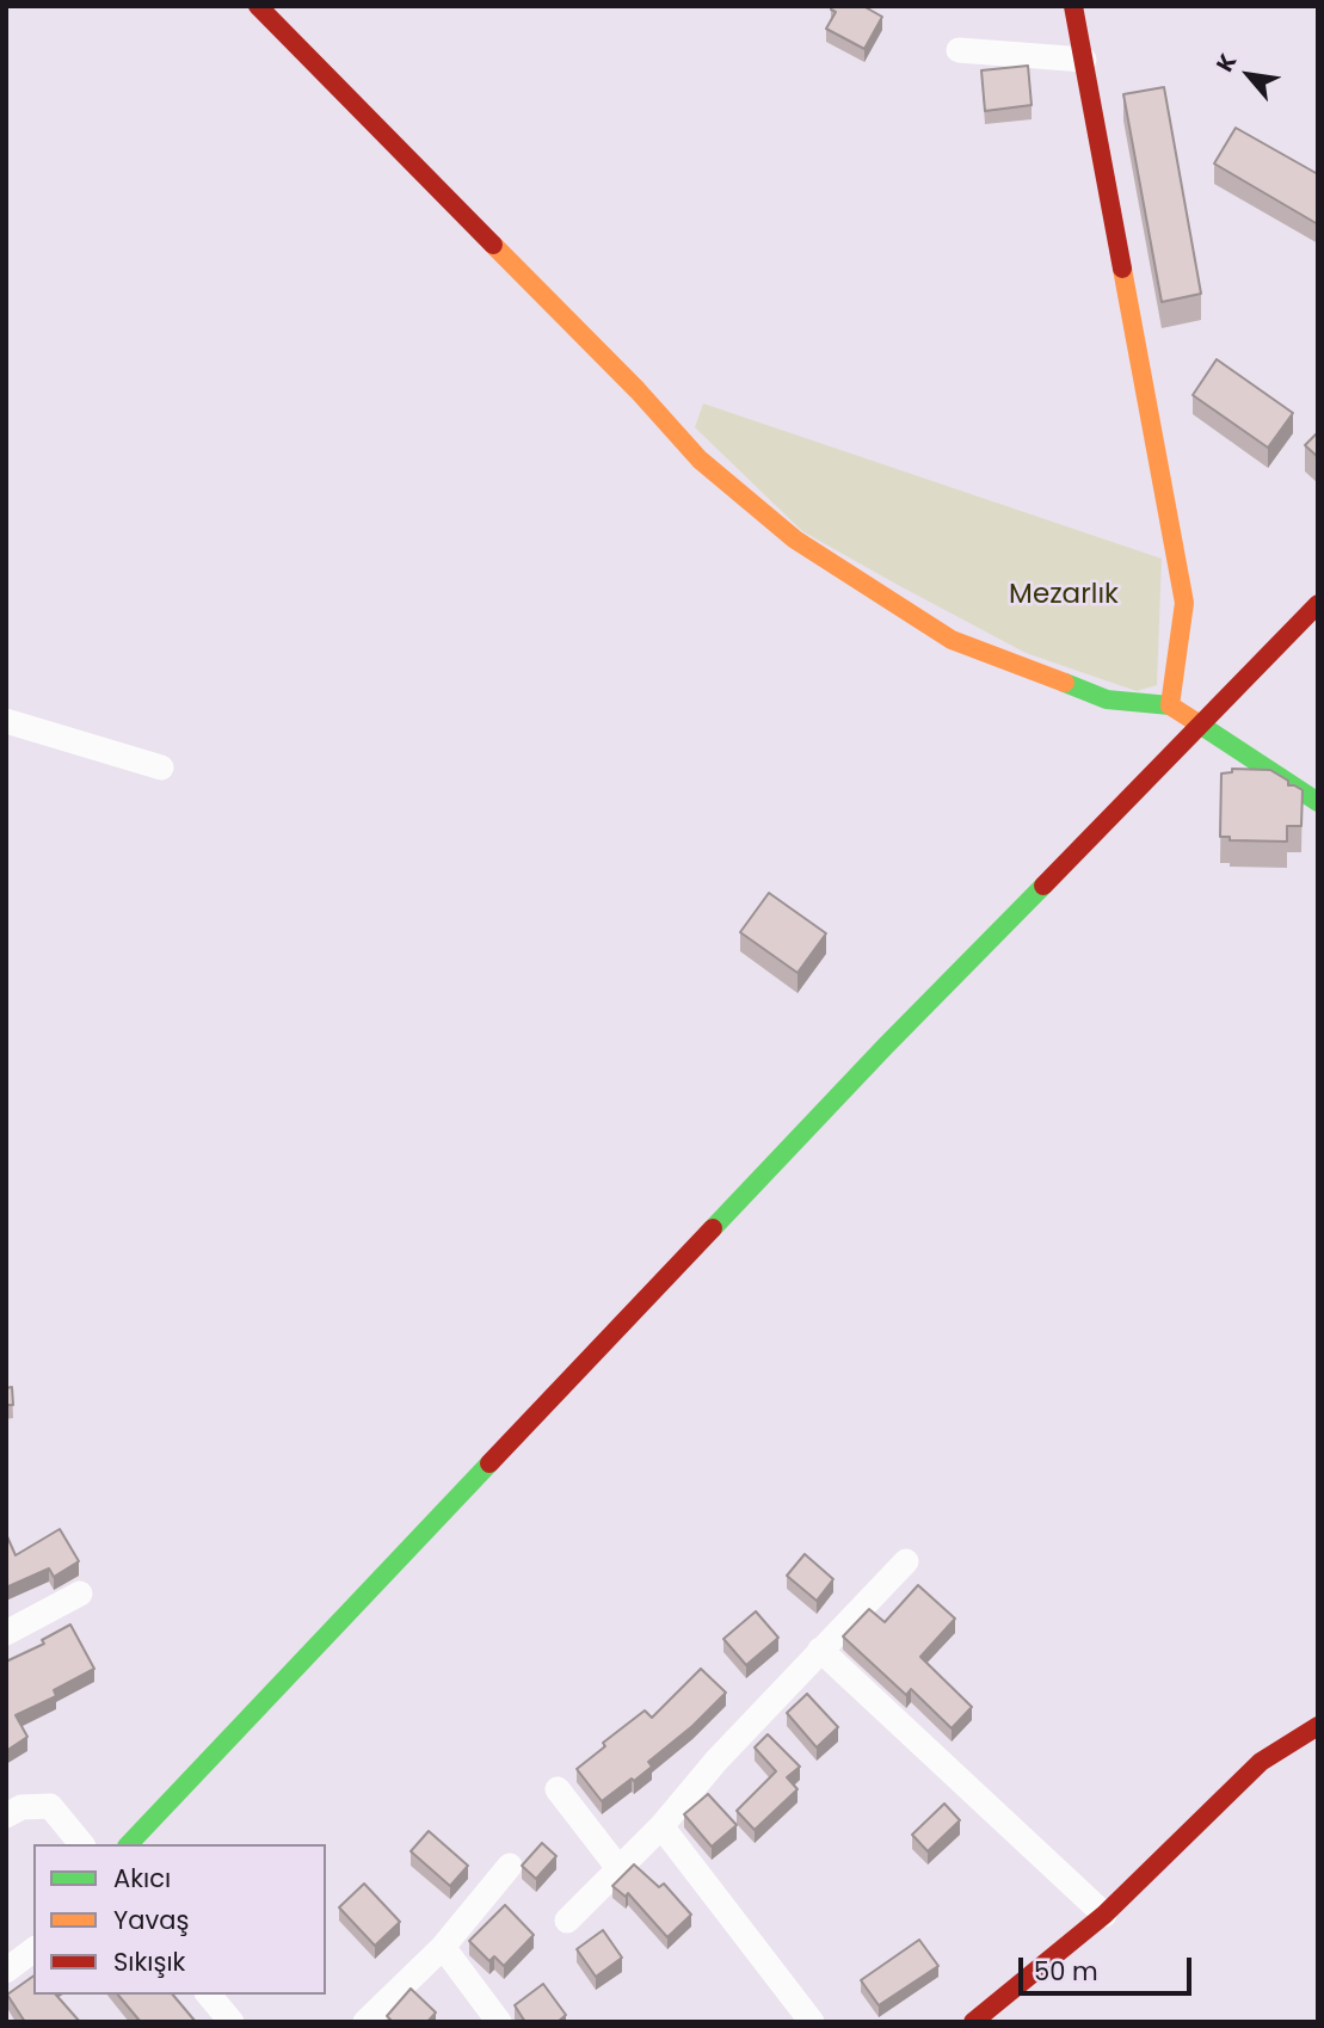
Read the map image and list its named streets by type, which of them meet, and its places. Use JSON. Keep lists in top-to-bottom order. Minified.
{"parks":["Mezarlık"],"legend":["Akıcı","Yavaş","Sıkışık"],"scale_bar":"50 m","north":"top left"}
